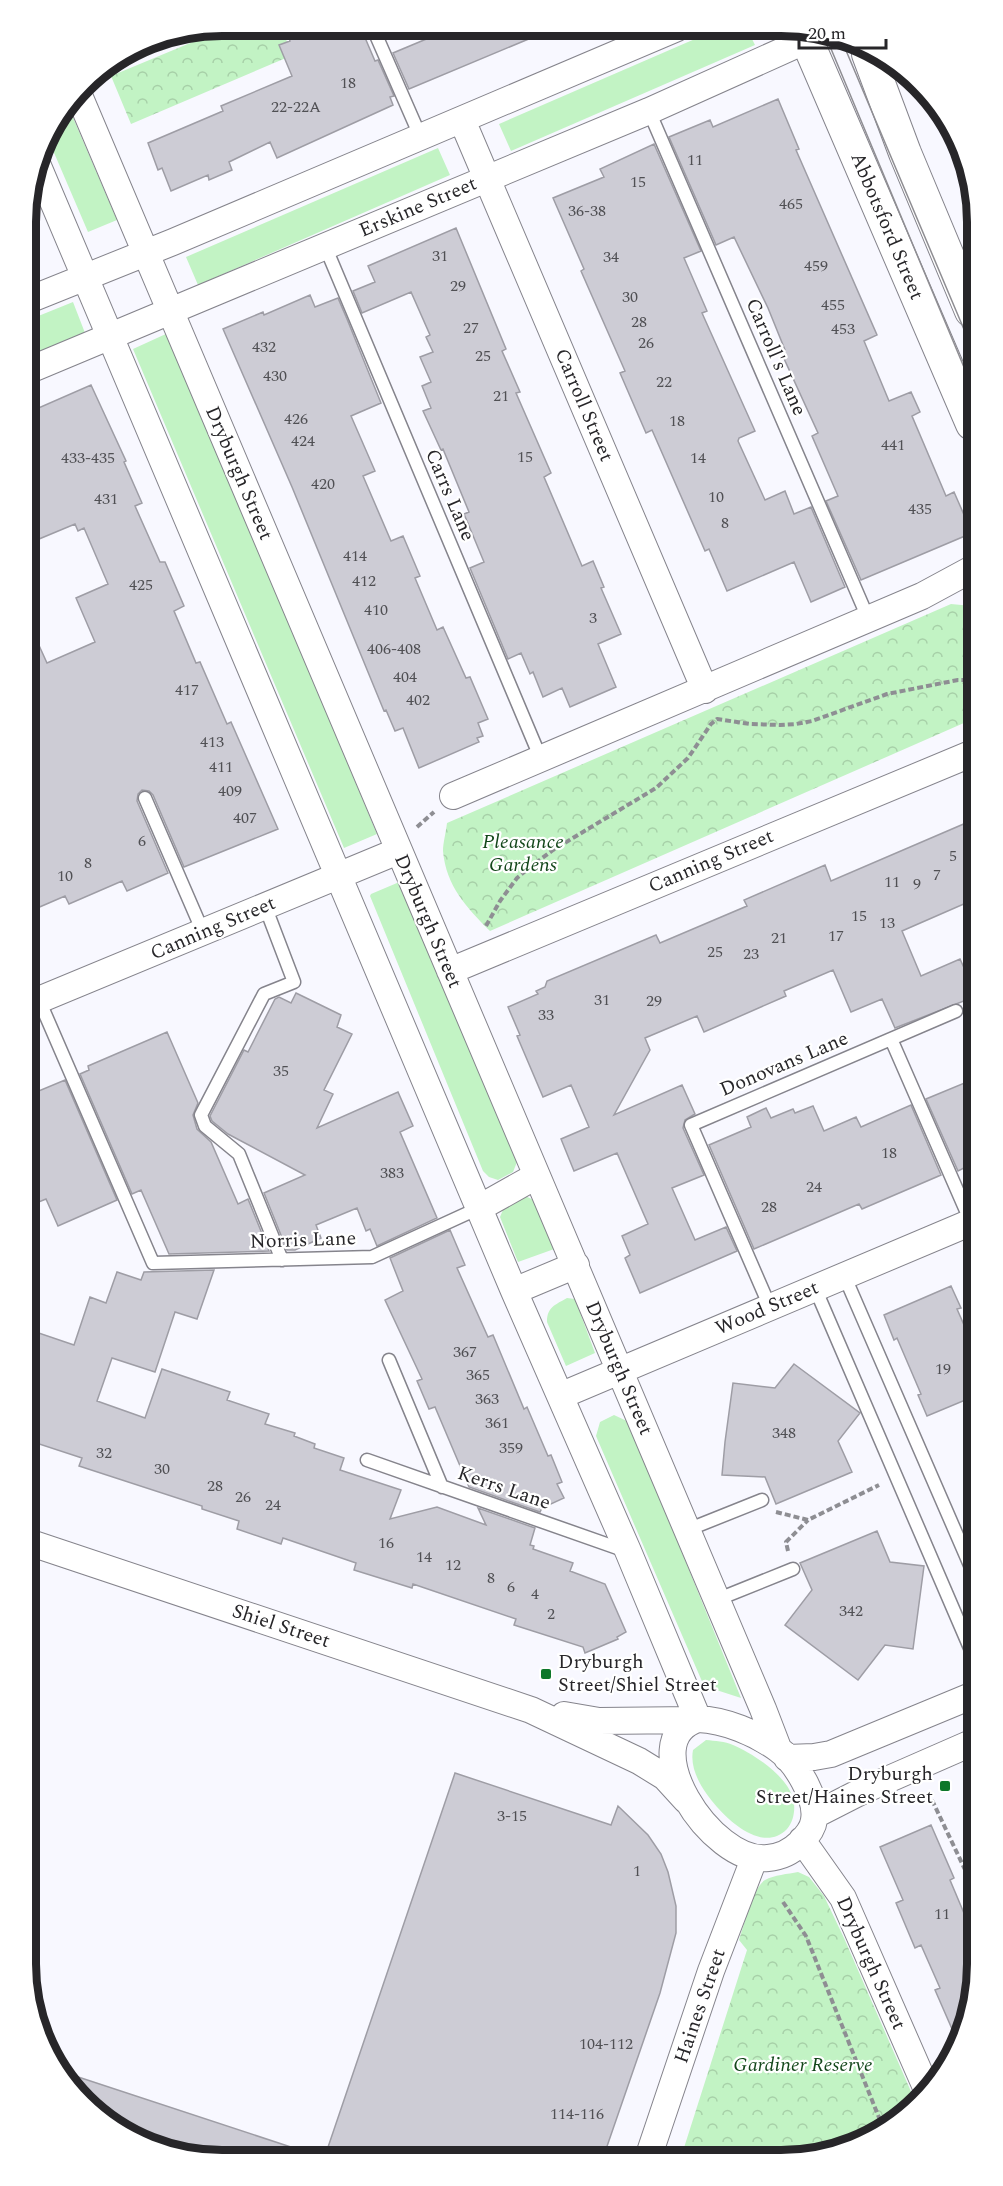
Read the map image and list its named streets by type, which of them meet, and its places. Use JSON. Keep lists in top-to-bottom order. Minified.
{"streets":{"street":["Erskine Street","Abbotsford Street","Carroll Street","Dryburgh Street","Canning Street","Wood Street","Shiel Street","Haines Street"],"lane":["Carroll's Lane","Carrs Lane","Donovans Lane","Norris Lane","Kerrs Lane"]},"crossings":[["Erskine Street","Carroll's Lane"],["Erskine Street","Carroll Street"],["Erskine Street","Dryburgh Street"],["Erskine Street","Carrs Lane"],["Dryburgh Street","Canning Street"],["Dryburgh Street","Wood Street"],["Dryburgh Street","Shiel Street"],["Dryburgh Street","Haines Street"],["Donovans Lane","Wood Street"],["Shiel Street","Haines Street"]],"parks":["Pleasance Gardens","Gardiner Reserve"],"places":{"transit":["Dryburgh Street/Shiel Street","Dryburgh Street/Haines Street"]},"house_numbers":["18","22-22A","11","15","465","36-38","31","34","459","29","30","455","28","27","453","26","432","25","430","22","21","426","18","424","441","15","433-435","14","420","10","431","435","8","414","412","425","410","3","406-408","404","417","402","413","411","409","407","6","5","8","7","10","11","9","15","13","17","21","25","23","31","29","33","35","18","383","24","28","367","19","365","363","361","348","359","32","30","28","26","24","16","14","12","8","6","4","342","2","3-15","1","11","104-112","114-116"],"scale_bar":"20 m"}
